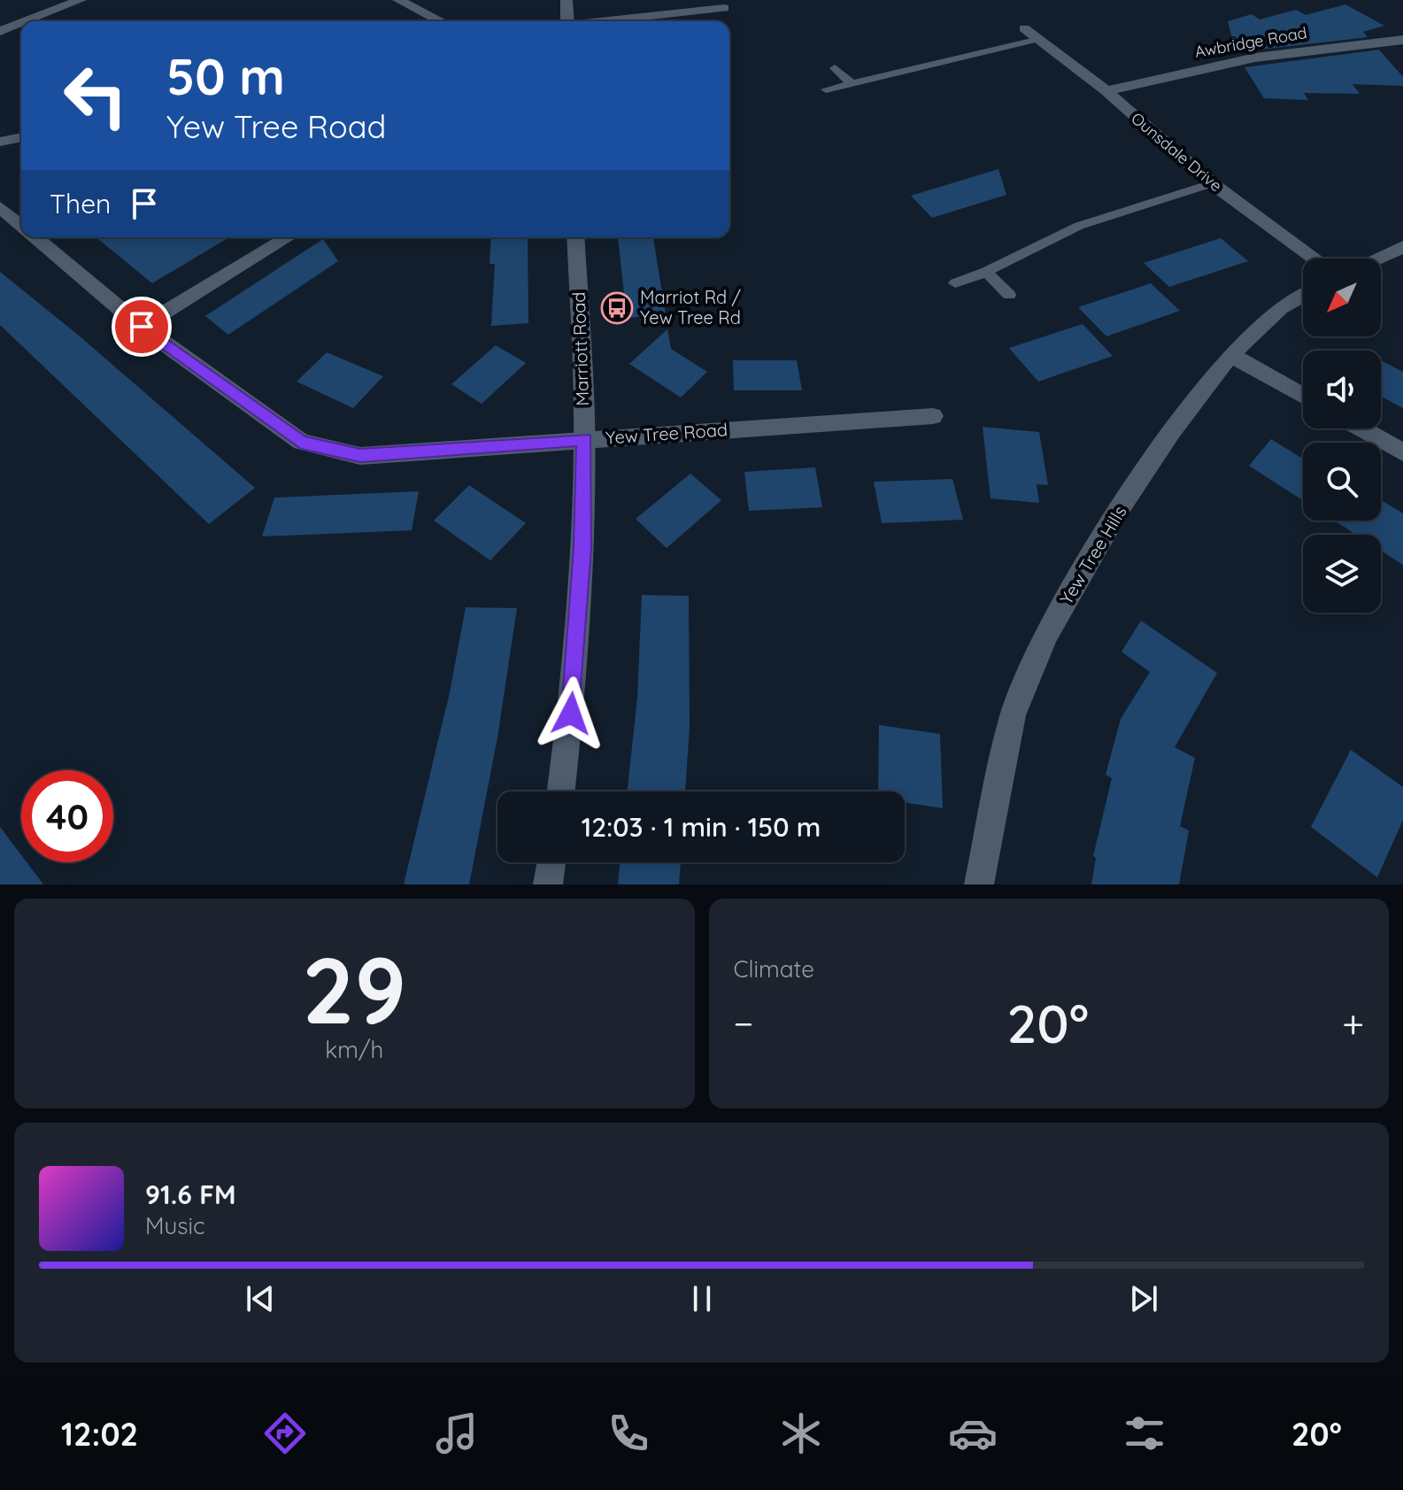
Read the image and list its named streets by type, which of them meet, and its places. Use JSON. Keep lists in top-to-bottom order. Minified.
{"streets":{"street":["Awbridge Road","Ounsdale Drive","Marriott Road","Yew Tree Road","Yew Tree Hills"]},"crossings":[["Awbridge Road","Ounsdale Drive"],["Marriott Road","Yew Tree Road"]],"places":{"bus stop":["Marriot Rd / Yew Tree Rd"]},"north":"bottom left","page":{"turn":["50 m","Yew Tree Road"],"then":"Then","limit":"40","trip":"12:03 · 1 min · 150 m","tile":[["29","km/h"],"Climate"],"heat":["−","20°","+"],"song":["91.6 FM","Music"],"tabs":["12:02","20°"]}}
